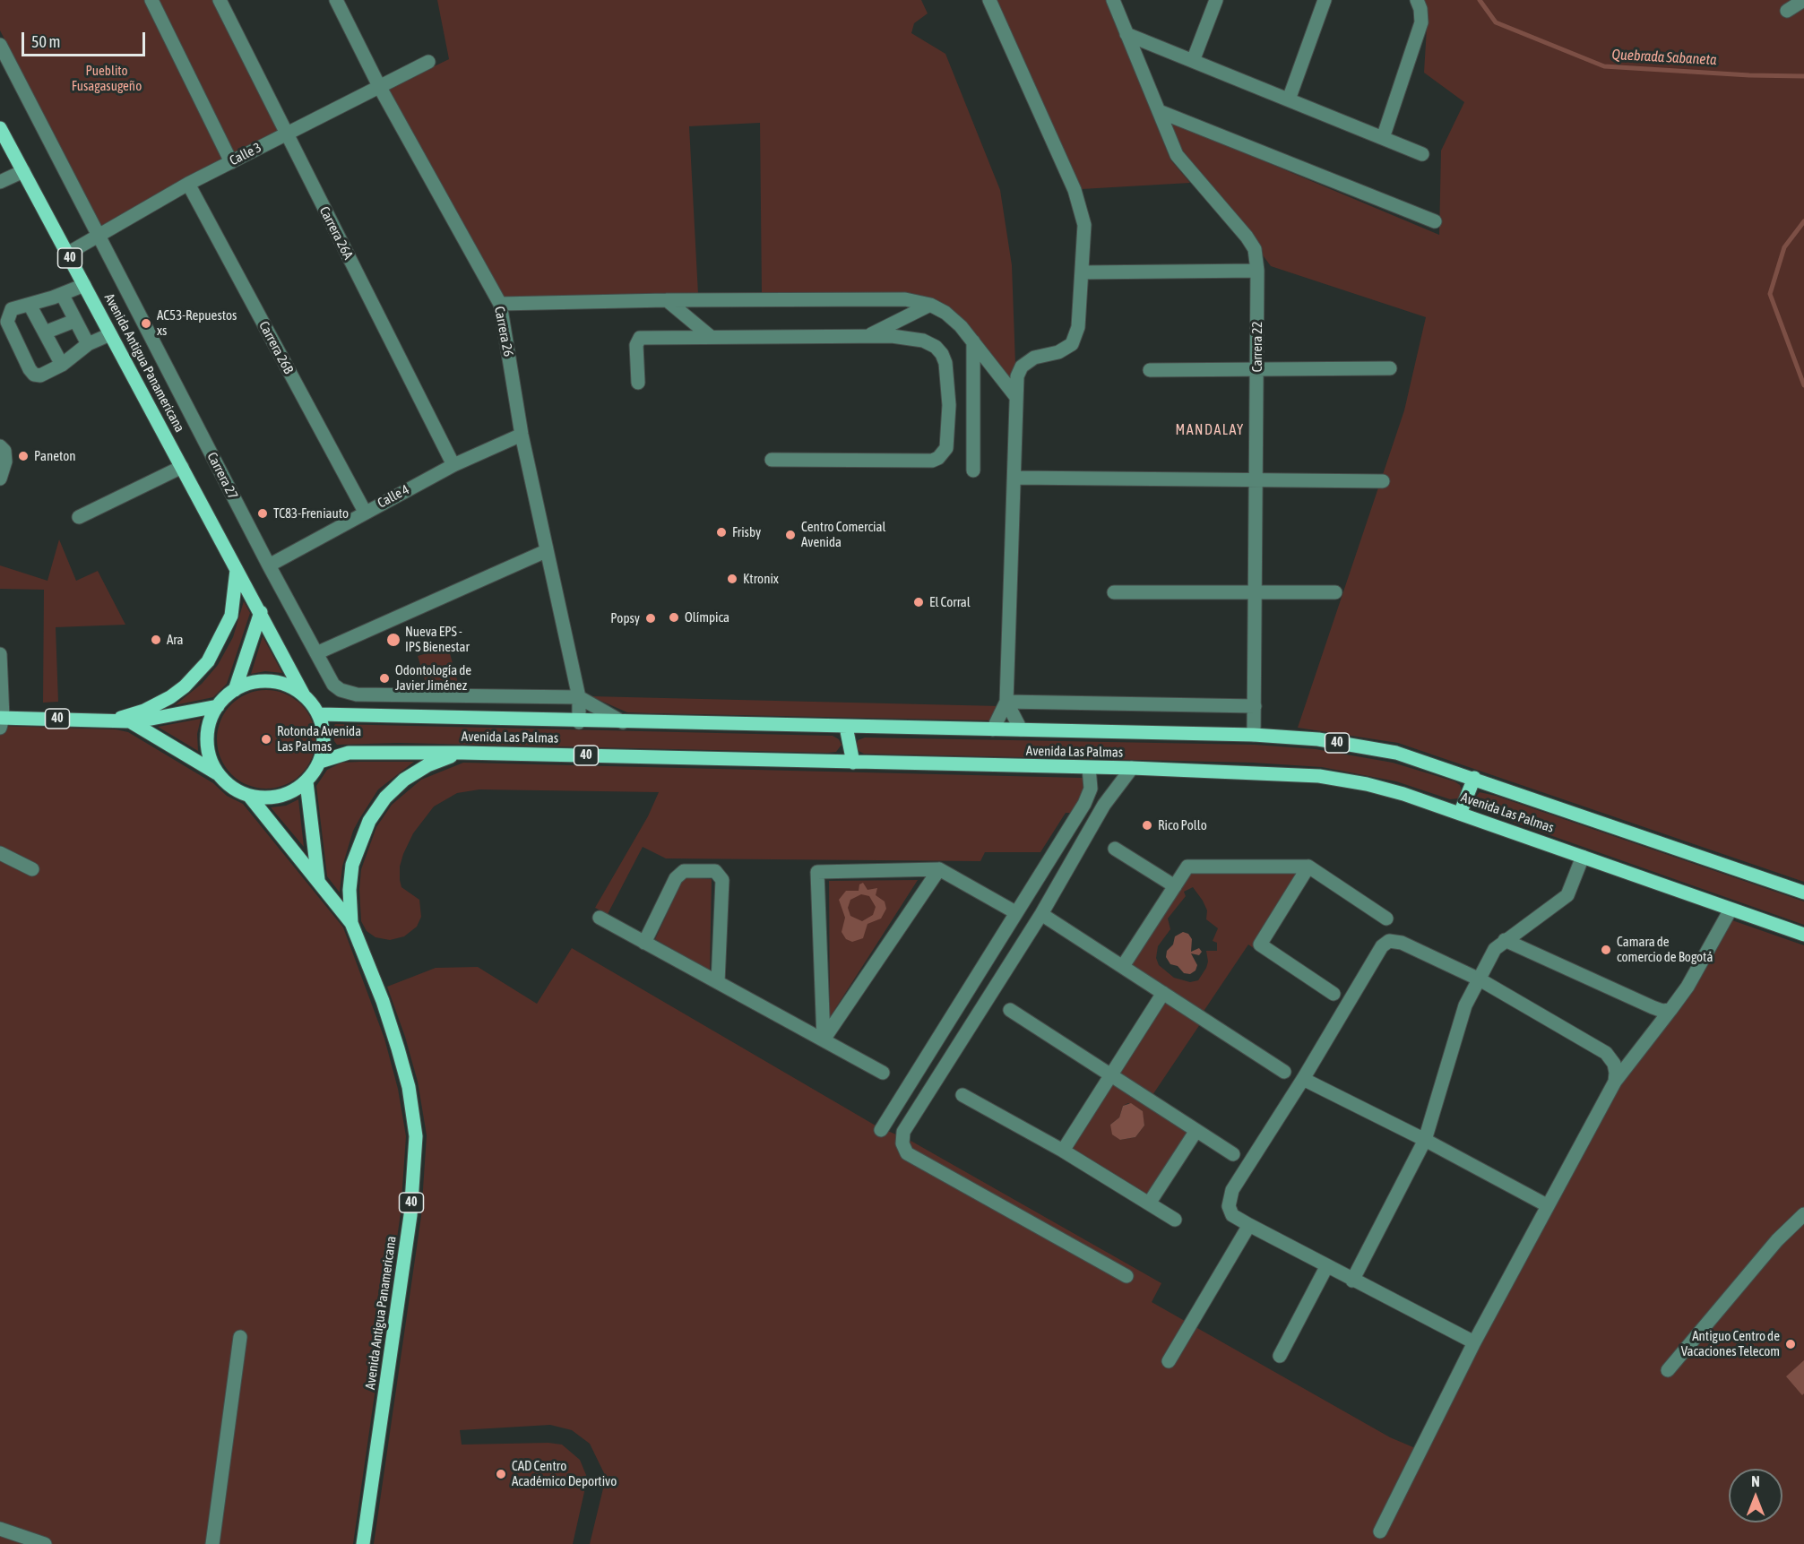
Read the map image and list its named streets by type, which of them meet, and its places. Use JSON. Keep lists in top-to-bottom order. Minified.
{"streets":{"main road":["40","Avenida Antigua Panamericana","Avenida Las Palmas"],"street":["Calle 3","Carrera 26A","Carrera 26","Carrera 22","Carrera 26B","Carrera 27","Calle 4"]},"crossings":[["Calle 3","Carrera 26A"],["Calle 3","Carrera 26"],["Calle 3","Carrera 26B"],["Calle 3","Avenida Antigua Panamericana"],["Calle 3","Carrera 27"],["Carrera 26A","Calle 4"],["40","Avenida Antigua Panamericana"],["40","Avenida Las Palmas"],["Carrera 26","Carrera 27"],["Carrera 26","Calle 4"],["Carrera 26","Avenida Las Palmas"],["Carrera 22","Avenida Las Palmas"],["Carrera 26B","Calle 4"],["Avenida Antigua Panamericana","Avenida Las Palmas"],["Carrera 27","Calle 4"]],"districts":["MANDALAY"],"water":["Quebrada Sabaneta"],"parks":["Pueblito Fusagasugeño"],"places":["AC53-Repuestos xs","Paneton","TC83-Freniauto","Frisby","Centro Comercial Avenida","Ktronix","El Corral","Olímpica","Popsy","Ara","Nueva EPS - IPS Bienestar","Odontología de Javier Jiménez","Rotonda Avenida Las Palmas","Rico Pollo","Camara de comercio de Bogotá","Antiguo Centro de Vacaciones Telecom","CAD Centro Académico Deportivo"],"scale_bar":"50 m","north":"top"}
